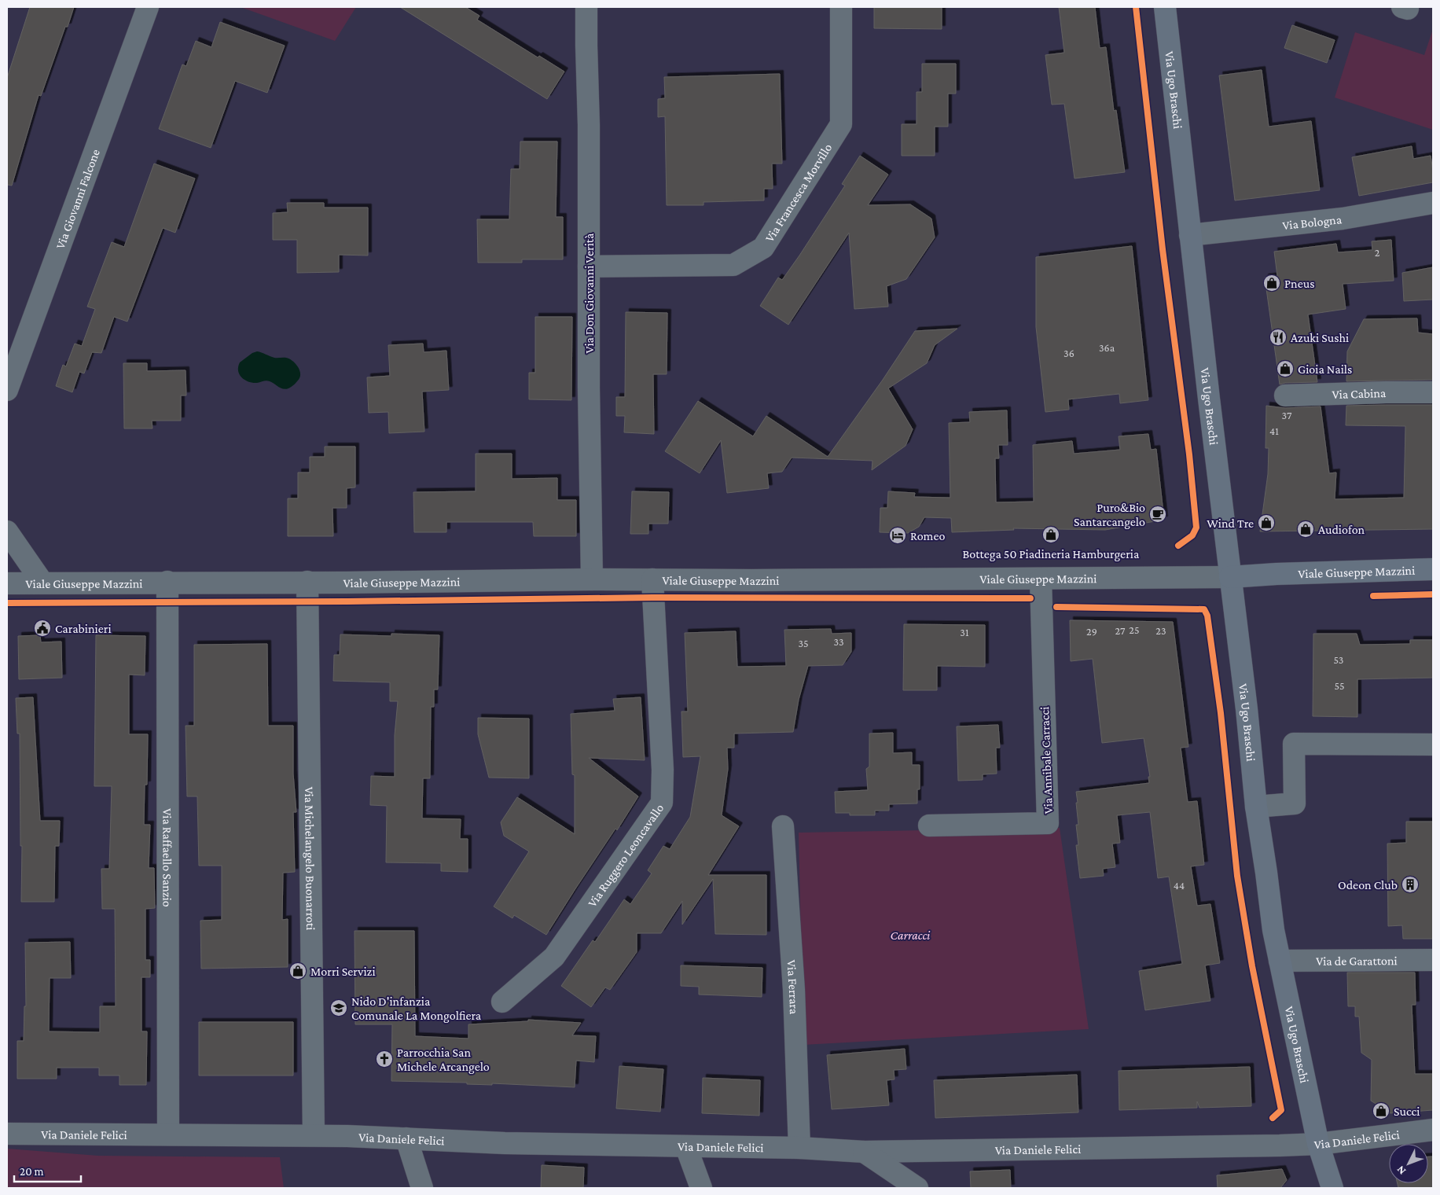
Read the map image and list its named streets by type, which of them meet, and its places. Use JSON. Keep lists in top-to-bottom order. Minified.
{"streets":{"main road":["Via Ugo Braschi","Viale Giuseppe Mazzini"],"street":["Via Francesca Morvillo","Via Giovanni Falcone","Via Bologna","Via Don Giovanni Verità","Via Cabina","Via Annibale Carracci","Via Ruggero Leoncavallo","Via Raffaello Sanzio","Via Michelangelo Buonarroti","Via de Garattoni","Via Ferrara","Via Daniele Felici"]},"crossings":[["Via Ugo Braschi","Via Bologna"],["Via Ugo Braschi","Viale Giuseppe Mazzini"],["Via Ugo Braschi","Via de Garattoni"],["Via Ugo Braschi","Via Daniele Felici"],["Via Francesca Morvillo","Via Don Giovanni Verità"],["Via Don Giovanni Verità","Viale Giuseppe Mazzini"],["Viale Giuseppe Mazzini","Via Annibale Carracci"],["Viale Giuseppe Mazzini","Via Ruggero Leoncavallo"],["Viale Giuseppe Mazzini","Via Raffaello Sanzio"],["Viale Giuseppe Mazzini","Via Michelangelo Buonarroti"],["Via Raffaello Sanzio","Via Daniele Felici"],["Via Michelangelo Buonarroti","Via Daniele Felici"],["Via Ferrara","Via Daniele Felici"]],"parks":["Carracci"],"places":{"shop":["Pneus","Gioia Nails","Wind Tre","Audiofon","Bottega 50 Piadineria Hamburgeria","Morri Servizi","Succi"],"restaurant":["Azuki Sushi"],"cafe":["Puro&Bio Santarcangelo"],"hotel":["Romeo"],"public building":["Carabinieri"],"building":["Odeon Club"],"school or university":["Nido D'infanzia Comunale La Mongolfiera"],"church":["Parrocchia San Michele Arcangelo"]},"house_numbers":["2","36a","36","37","41","25","27","23","29","31","33","35","53","55","44"],"scale_bar":"20 m","north":"bottom left"}
